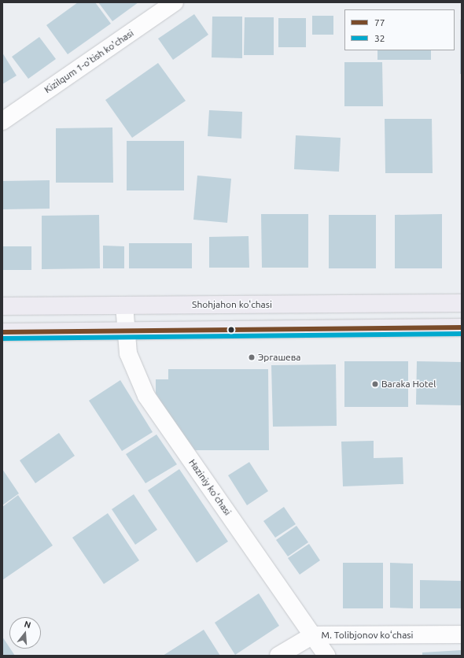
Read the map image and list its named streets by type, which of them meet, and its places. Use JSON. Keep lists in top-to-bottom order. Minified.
{"streets":{"main road":["Shohjahon koʻchasi"],"street":["Kizilqum 1-o'tish ko'chasi","Haziniy koʻchasi","M. Tolibjonov koʻchasi"]},"crossings":[["Shohjahon koʻchasi","Haziniy koʻchasi"],["Haziniy koʻchasi","M. Tolibjonov koʻchasi"]],"places":["Эргашева","Baraka Hotel"],"lines":["transit line 77","transit line 32"],"legend":["77","32"],"north":"top"}
